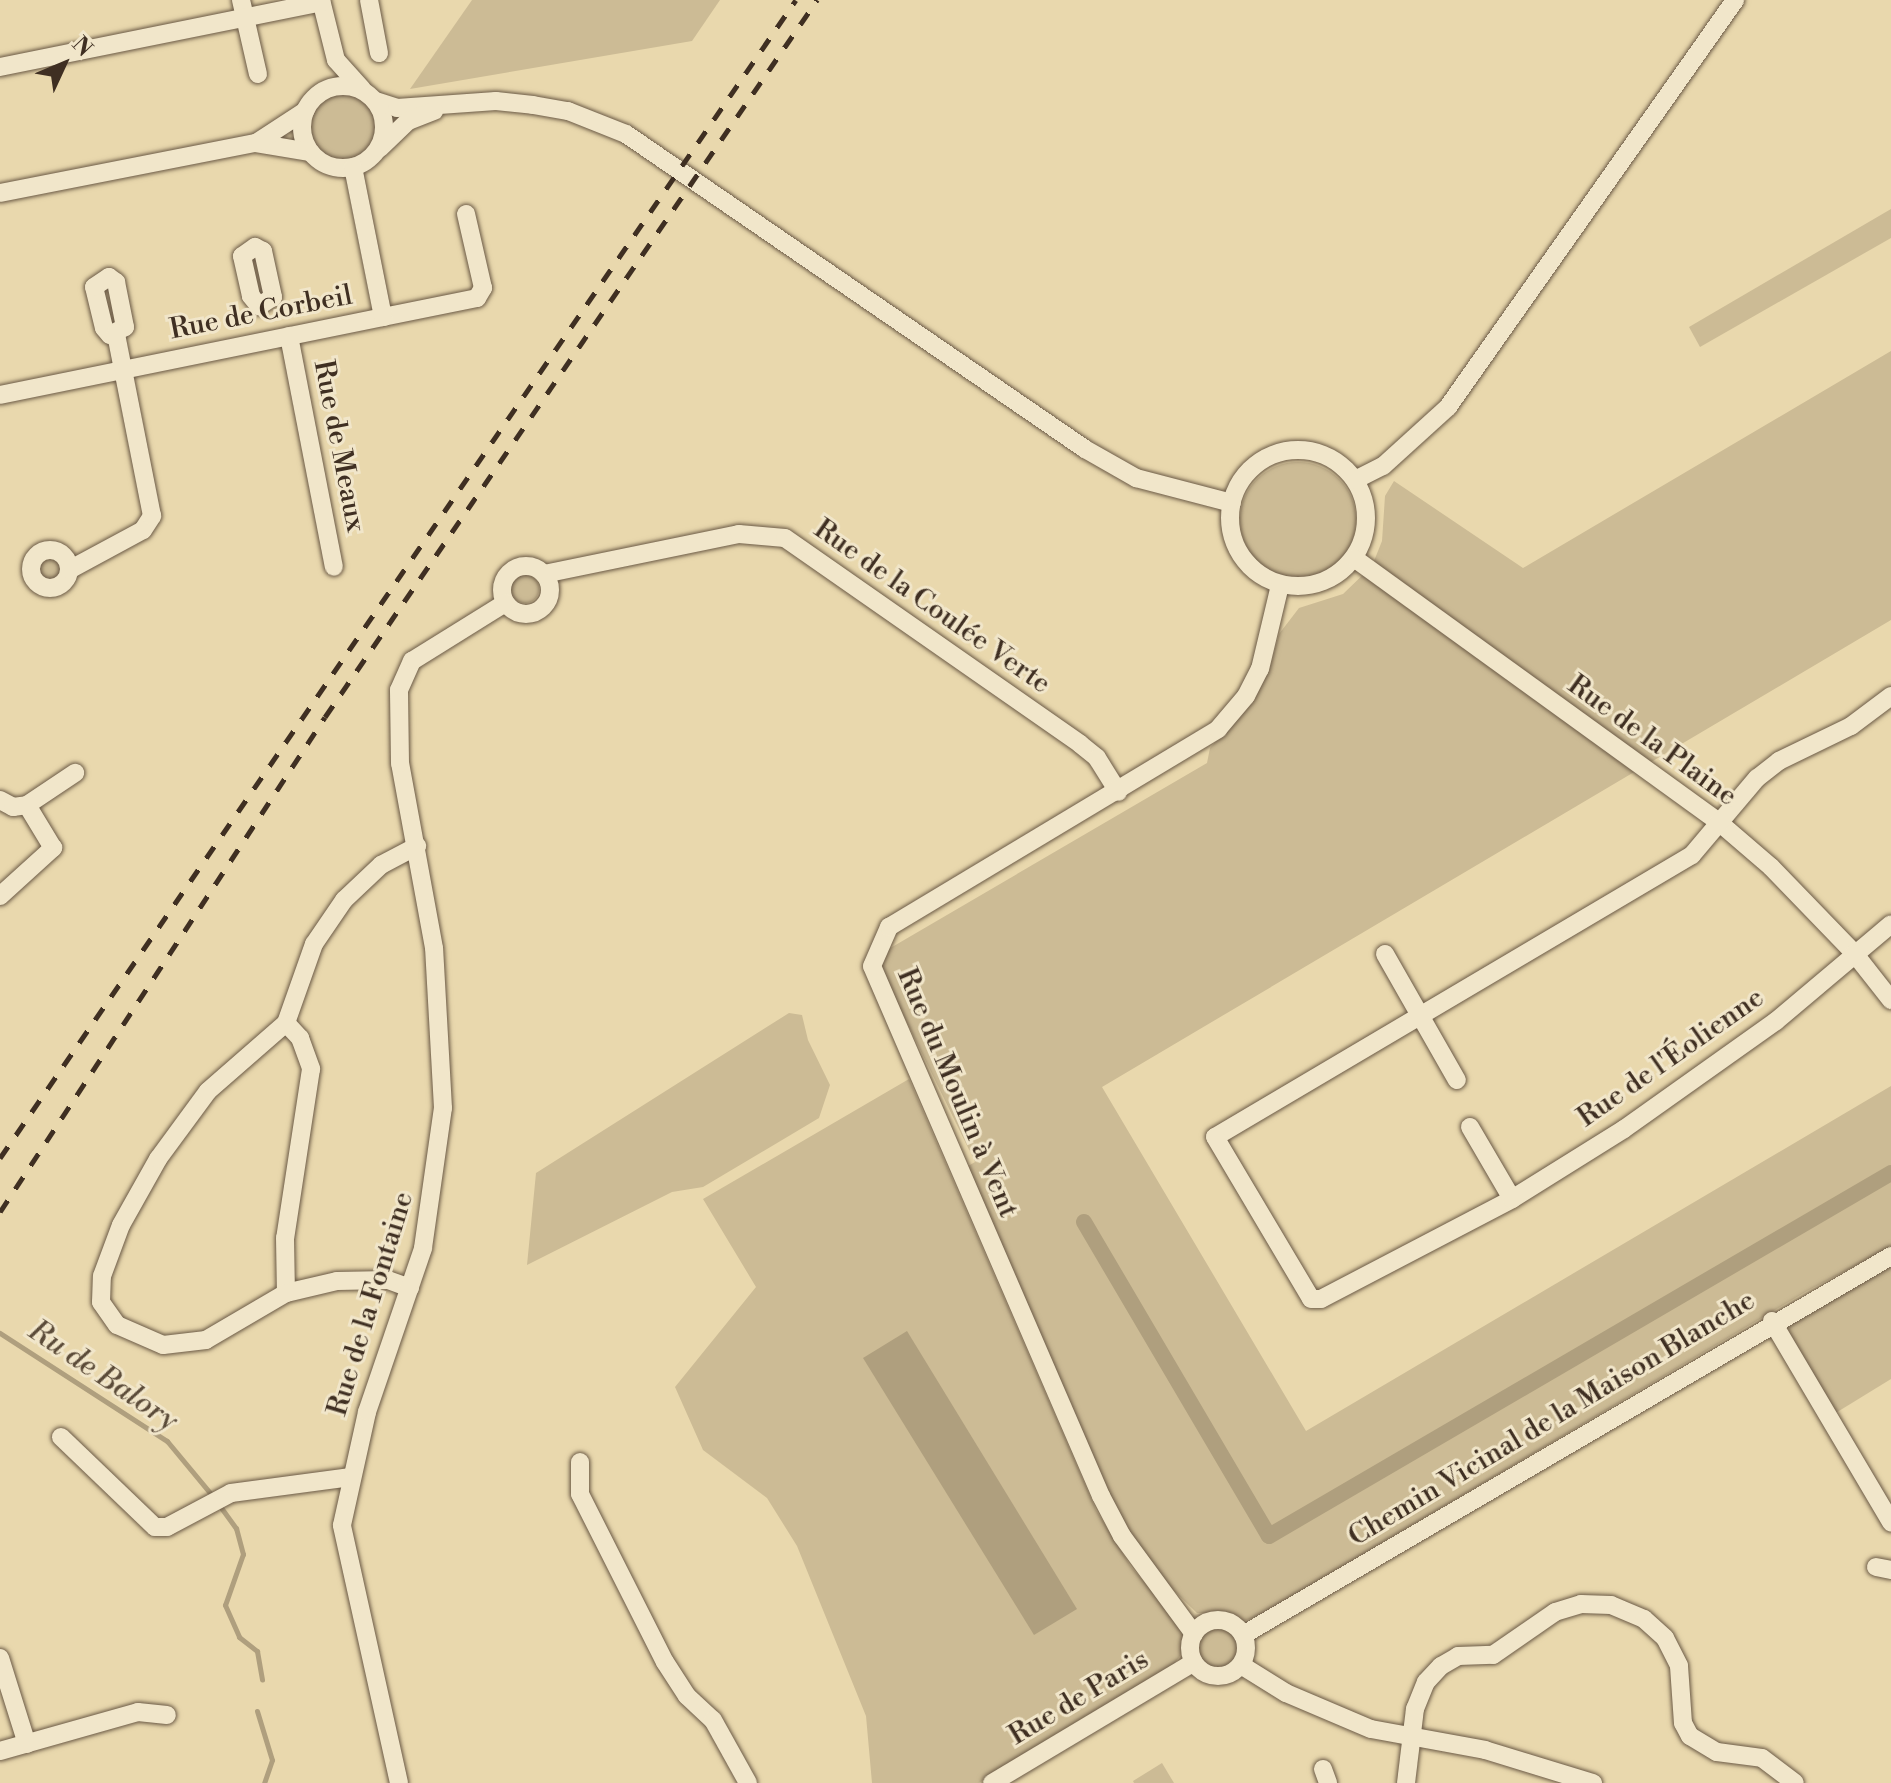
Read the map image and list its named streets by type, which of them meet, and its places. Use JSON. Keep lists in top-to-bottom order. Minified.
{"streets":{"street":["Rue de Corbeil","Rue de Meaux","Rue de la Coulée Verte","Rue de la Plaine","Rue de l'Éolienne","Rue du Moulin à Vent","Rue de la Fontaine","Chemin Vicinal de la Maison Blanche","Rue de Paris"]},"crossings":[["Rue de Corbeil","Rue de Meaux"],["Rue de la Coulée Verte","Rue du Moulin à Vent"],["Rue de la Coulée Verte","Rue de la Fontaine"],["Rue de la Plaine","Rue de l'Éolienne"],["Rue de la Plaine","Rue du Moulin à Vent"],["Rue du Moulin à Vent","Chemin Vicinal de la Maison Blanche"],["Rue du Moulin à Vent","Rue de Paris"],["Chemin Vicinal de la Maison Blanche","Rue de Paris"]],"water":["Ru de Balory"],"north":"top right"}
